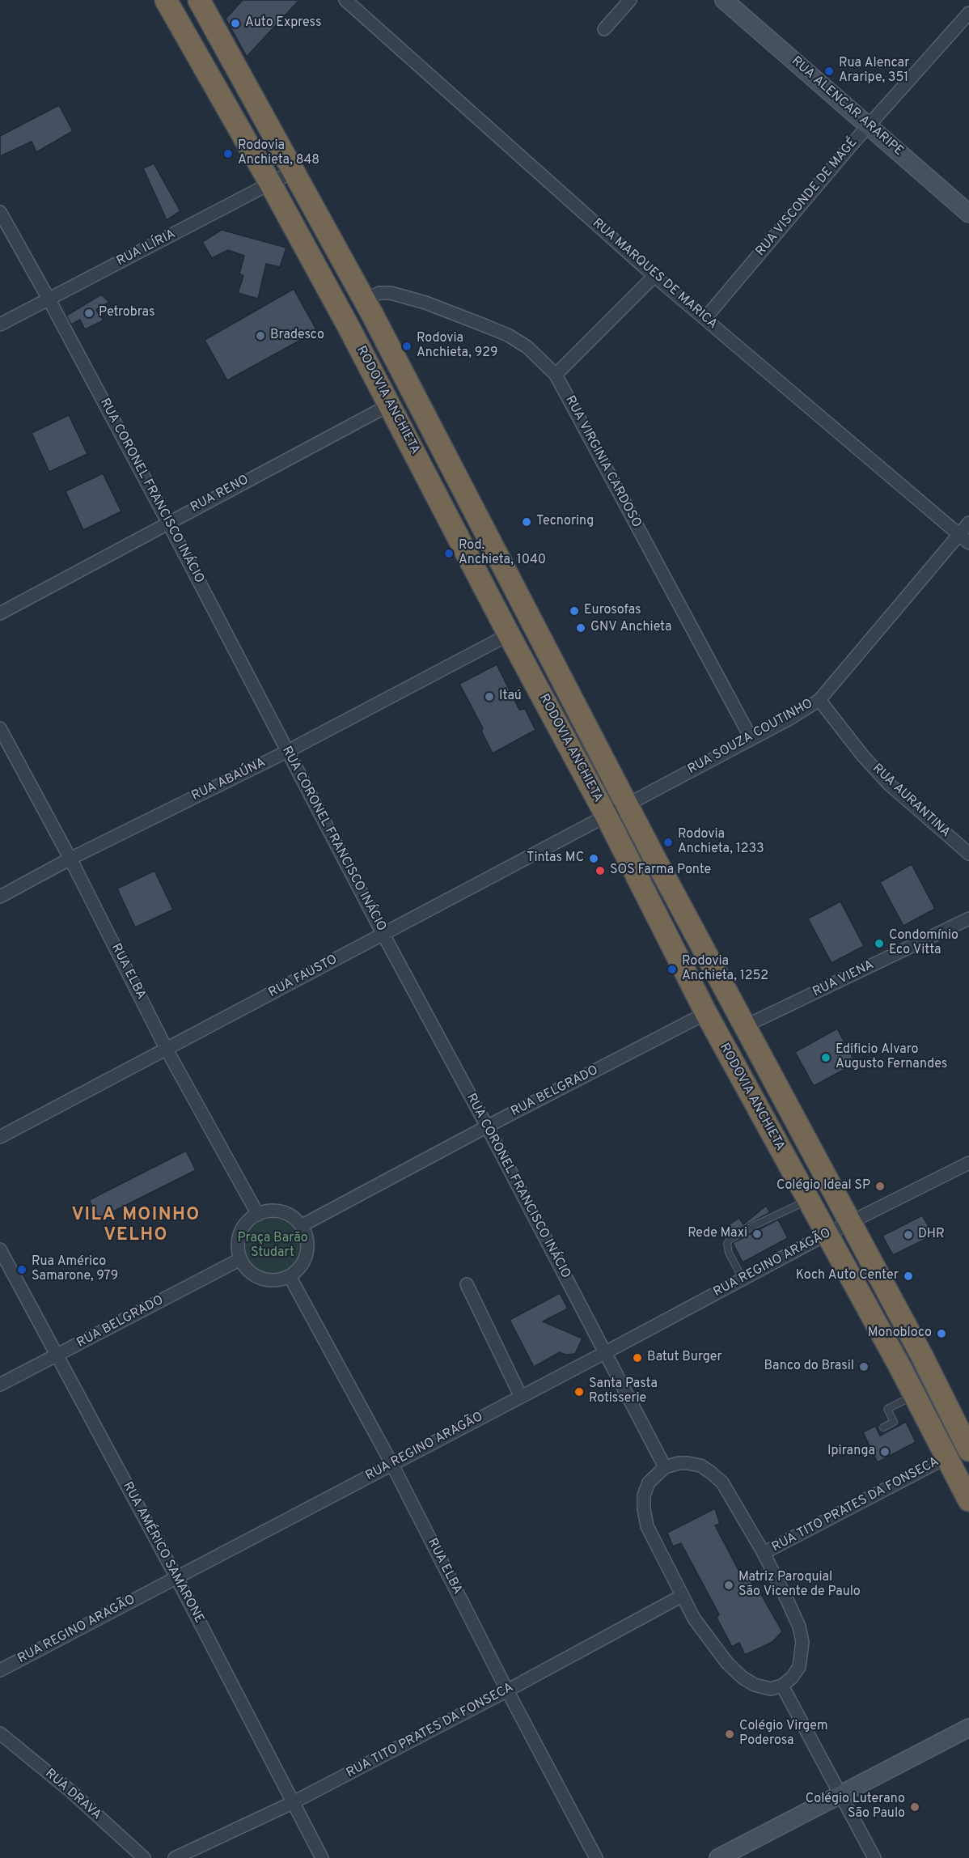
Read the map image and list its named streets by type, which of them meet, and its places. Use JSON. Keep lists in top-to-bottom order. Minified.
{"streets":{"highway":["RODOVIA ANCHIETA"],"street":["RUA ALENCAR ARARIPE","RUA VISCONDE DE MAGÉ","RUA ILÍRIA","RUA MARQUES DE MARICA","RUA VIRGINIA CARDOSO","RUA CORONEL FRANCISCO INÁCIO","RUA RENO","RUA SOUZA COUTINHO","RUA ABAÚNA","RUA AURANTINA","RUA ELBA","RUA FAUSTO","RUA VIENA","RUA BELGRADO","RUA REGINO ARAGÃO","RUA TITO PRATES DA FONSECA","RUA AMÉRICO SAMARONE","RUA DRAVA"]},"crossings":[["RUA ALENCAR ARARIPE","RUA VISCONDE DE MAGÉ"],["RUA VISCONDE DE MAGÉ","RUA MARQUES DE MARICA"],["RUA ILÍRIA","RODOVIA ANCHIETA"],["RUA ILÍRIA","RUA CORONEL FRANCISCO INÁCIO"],["RUA MARQUES DE MARICA","RUA SOUZA COUTINHO"],["RODOVIA ANCHIETA","RUA VIRGINIA CARDOSO"],["RODOVIA ANCHIETA","RUA RENO"],["RODOVIA ANCHIETA","RUA SOUZA COUTINHO"],["RODOVIA ANCHIETA","RUA ABAÚNA"],["RODOVIA ANCHIETA","RUA FAUSTO"],["RODOVIA ANCHIETA","RUA VIENA"],["RODOVIA ANCHIETA","RUA BELGRADO"],["RODOVIA ANCHIETA","RUA REGINO ARAGÃO"],["RODOVIA ANCHIETA","RUA TITO PRATES DA FONSECA"],["RUA VIRGINIA CARDOSO","RUA SOUZA COUTINHO"],["RUA CORONEL FRANCISCO INÁCIO","RUA RENO"],["RUA CORONEL FRANCISCO INÁCIO","RUA ABAÚNA"],["RUA CORONEL FRANCISCO INÁCIO","RUA FAUSTO"],["RUA CORONEL FRANCISCO INÁCIO","RUA BELGRADO"],["RUA CORONEL FRANCISCO INÁCIO","RUA REGINO ARAGÃO"],["RUA SOUZA COUTINHO","RUA AURANTINA"],["RUA SOUZA COUTINHO","RUA FAUSTO"],["RUA ABAÚNA","RUA ELBA"],["RUA ELBA","RUA FAUSTO"],["RUA ELBA","RUA BELGRADO"],["RUA ELBA","RUA REGINO ARAGÃO"],["RUA ELBA","RUA TITO PRATES DA FONSECA"],["RUA BELGRADO","RUA AMÉRICO SAMARONE"],["RUA REGINO ARAGÃO","RUA AMÉRICO SAMARONE"],["RUA TITO PRATES DA FONSECA","RUA AMÉRICO SAMARONE"]],"districts":["VILA MOINHO VELHO"],"parks":["Praça Barão Studart"],"places":["Auto Express","Rua Alencar Araripe, 351","Rodovia Anchieta, 848","Petrobras","Bradesco","Rodovia Anchieta, 929","Tecnoring","Rod. Anchieta, 1040","Eurosofas","GNV Anchieta","Itaú","Rodovia Anchieta, 1233","Tintas MC","SOS Farma Ponte","Condomínio Eco Vitta","Rodovia Anchieta, 1252","Edificio Alvaro Augusto Fernandes","Colégio Ideal SP","Rede Maxi","DHR","Rua Américo Samarone, 979","Koch Auto Center","Monobloco","Batut Burger","Banco do Brasil","Santa Pasta Rotisserie","Ipiranga","Matriz Paroquial São Vicente de Paulo","Colégio Virgem Poderosa","Colégio Luterano São Paulo"]}
